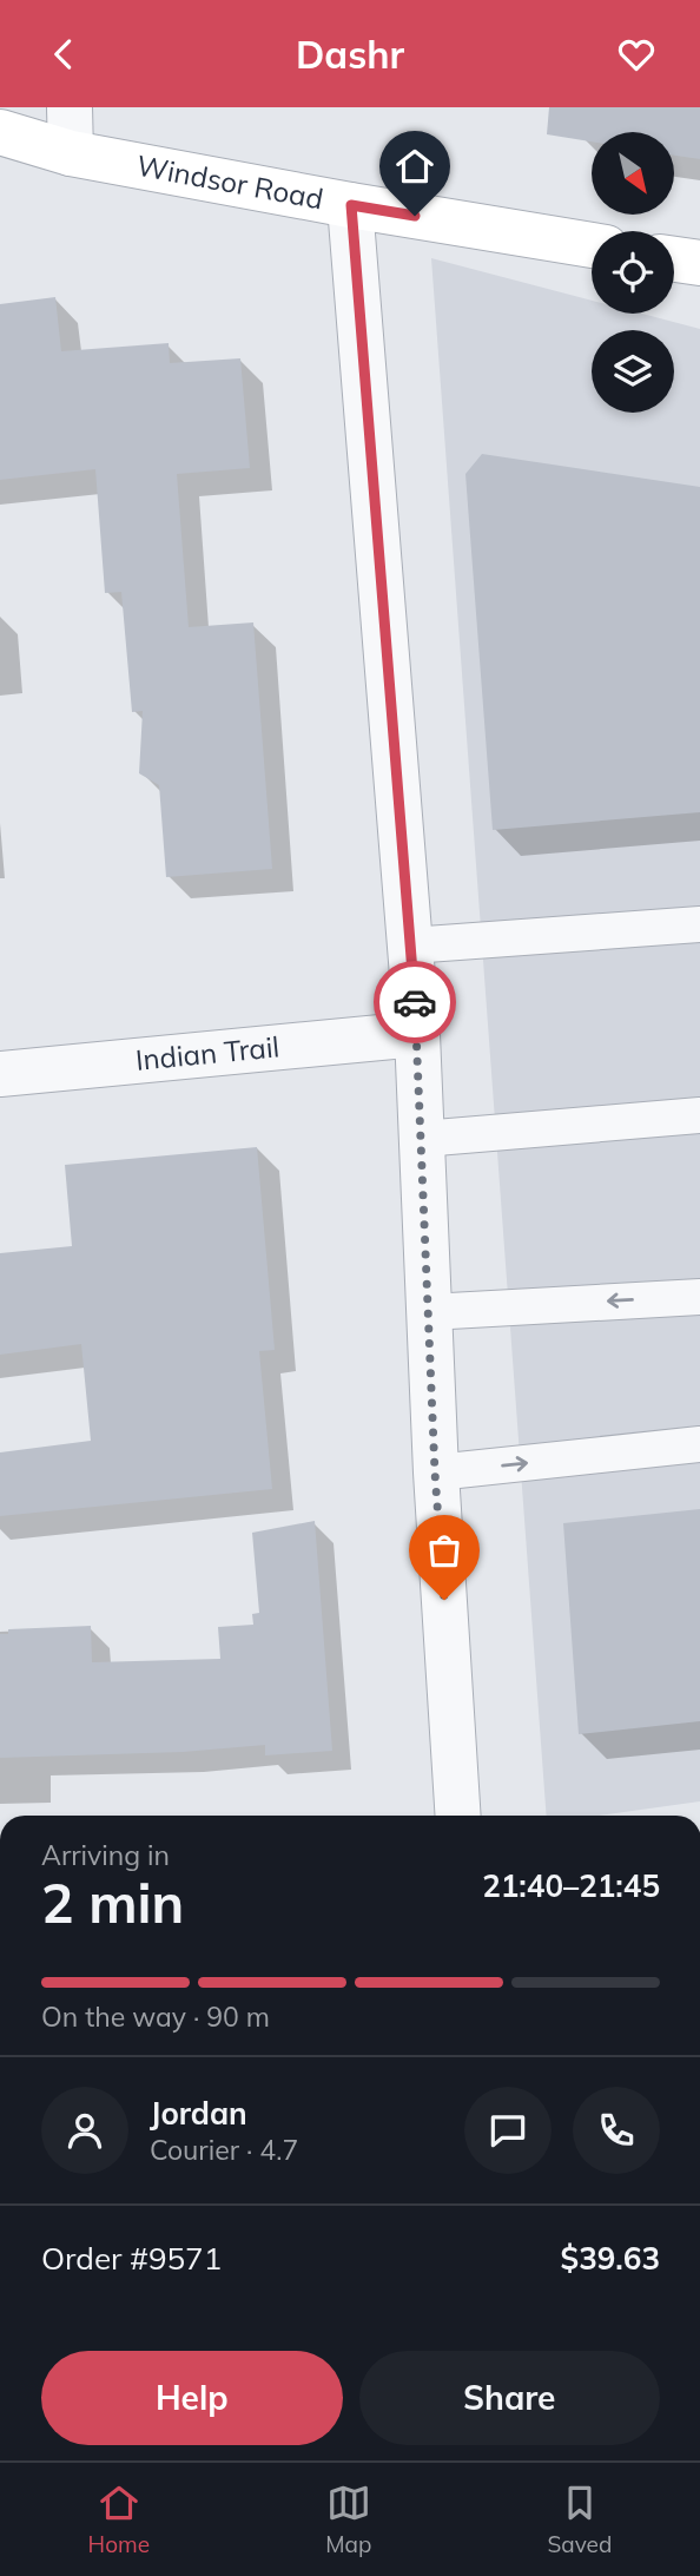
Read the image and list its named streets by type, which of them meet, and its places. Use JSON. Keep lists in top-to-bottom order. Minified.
{"streets":{"street":["Windsor Road","Indian Trail"]},"north":"bottom right","page":{"header":"Dashr","heading":["2 min","Arriving in","21:40–21:45"],"panel":["Jordan","Courier · 4.7","Order #9571","$39.63"],"bar":"On the way · 90 m","buttons":["Help","Share"],"tabs":["Home","Map","Saved"]}}
